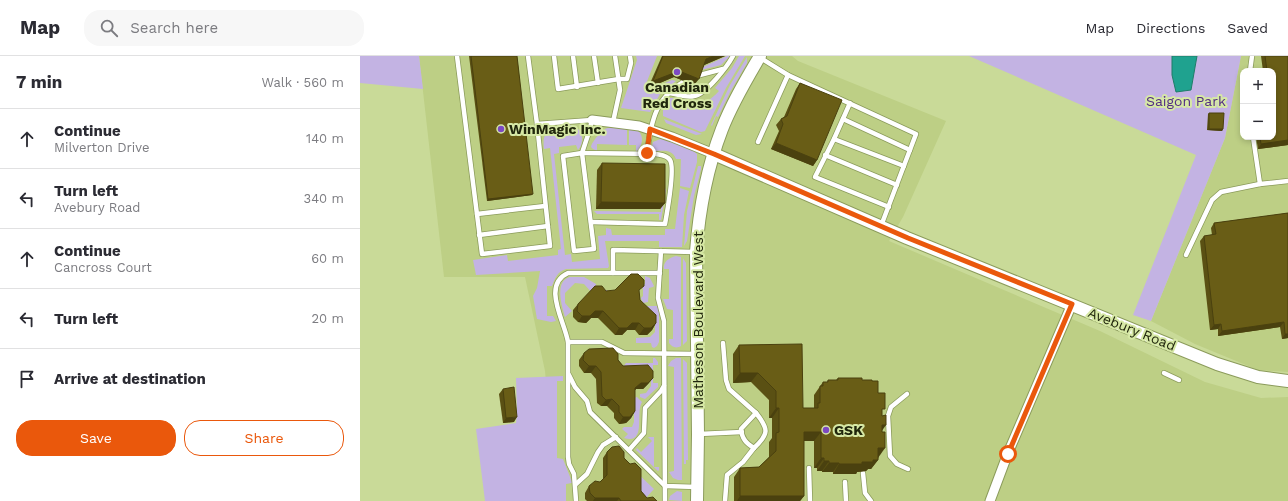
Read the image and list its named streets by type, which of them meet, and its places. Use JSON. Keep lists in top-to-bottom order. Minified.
{"streets":{"street":["Matheson Boulevard West","Avebury Road"]},"crossings":[["Matheson Boulevard West","Avebury Road"]],"parks":["Saigon Park"],"places":["Canadian Red Cross","WinMagic Inc.","GSK"],"page":{"header":"Map","search":"Search here","nav":["Map","Directions","Saved"],"heading":["7 min","Walk · 560 m"],"map_buttons":["+","−"],"list":[["Continue","Milverton Drive","140 m"],["Turn left","Avebury Road","340 m"],["Continue","Cancross Court","60 m"],["Turn left","20 m"],"Arrive at destination"],"buttons":["Save","Share"]}}
